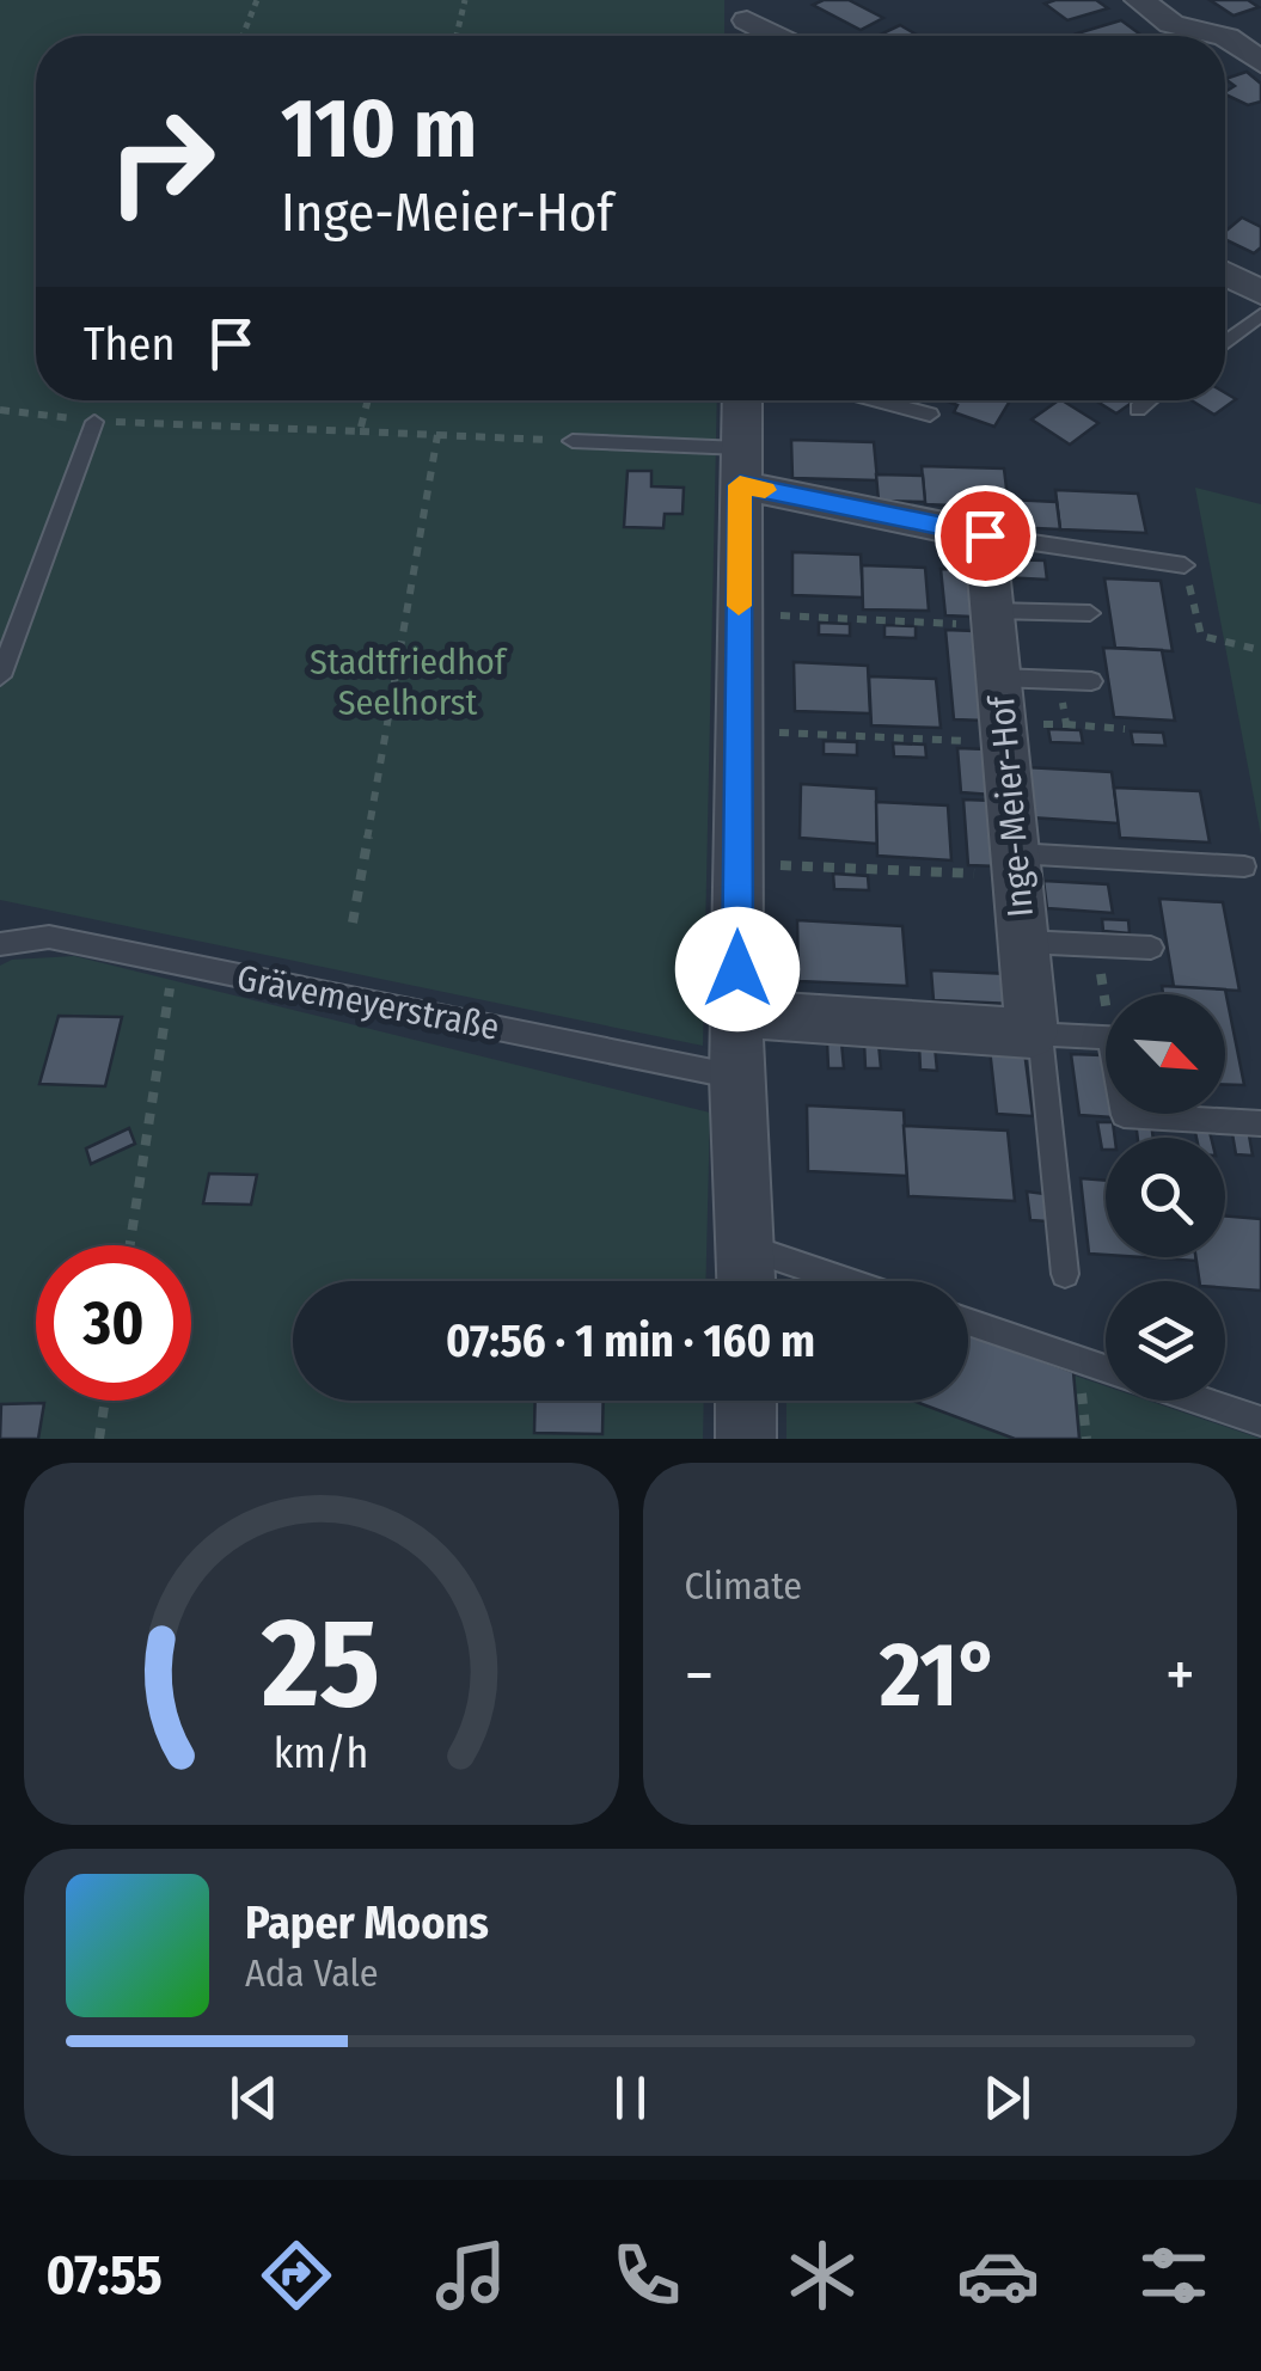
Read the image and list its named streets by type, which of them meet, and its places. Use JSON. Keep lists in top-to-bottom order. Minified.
{"streets":{"street":["Inge-Meier-Hof"],"lane":["Grävemeyerstraße"]},"parks":["Stadtfriedhof Seelhorst"],"north":"bottom right","page":{"turn":["110 m","Inge-Meier-Hof"],"then":"Then","limit":"30","trip":"07:56 · 1 min · 160 m","tile":"Climate","heat":["−","21°","+"],"song":["Paper Moons","Ada Vale"],"tabs":"07:55","gauge":["25","km/h"]}}
